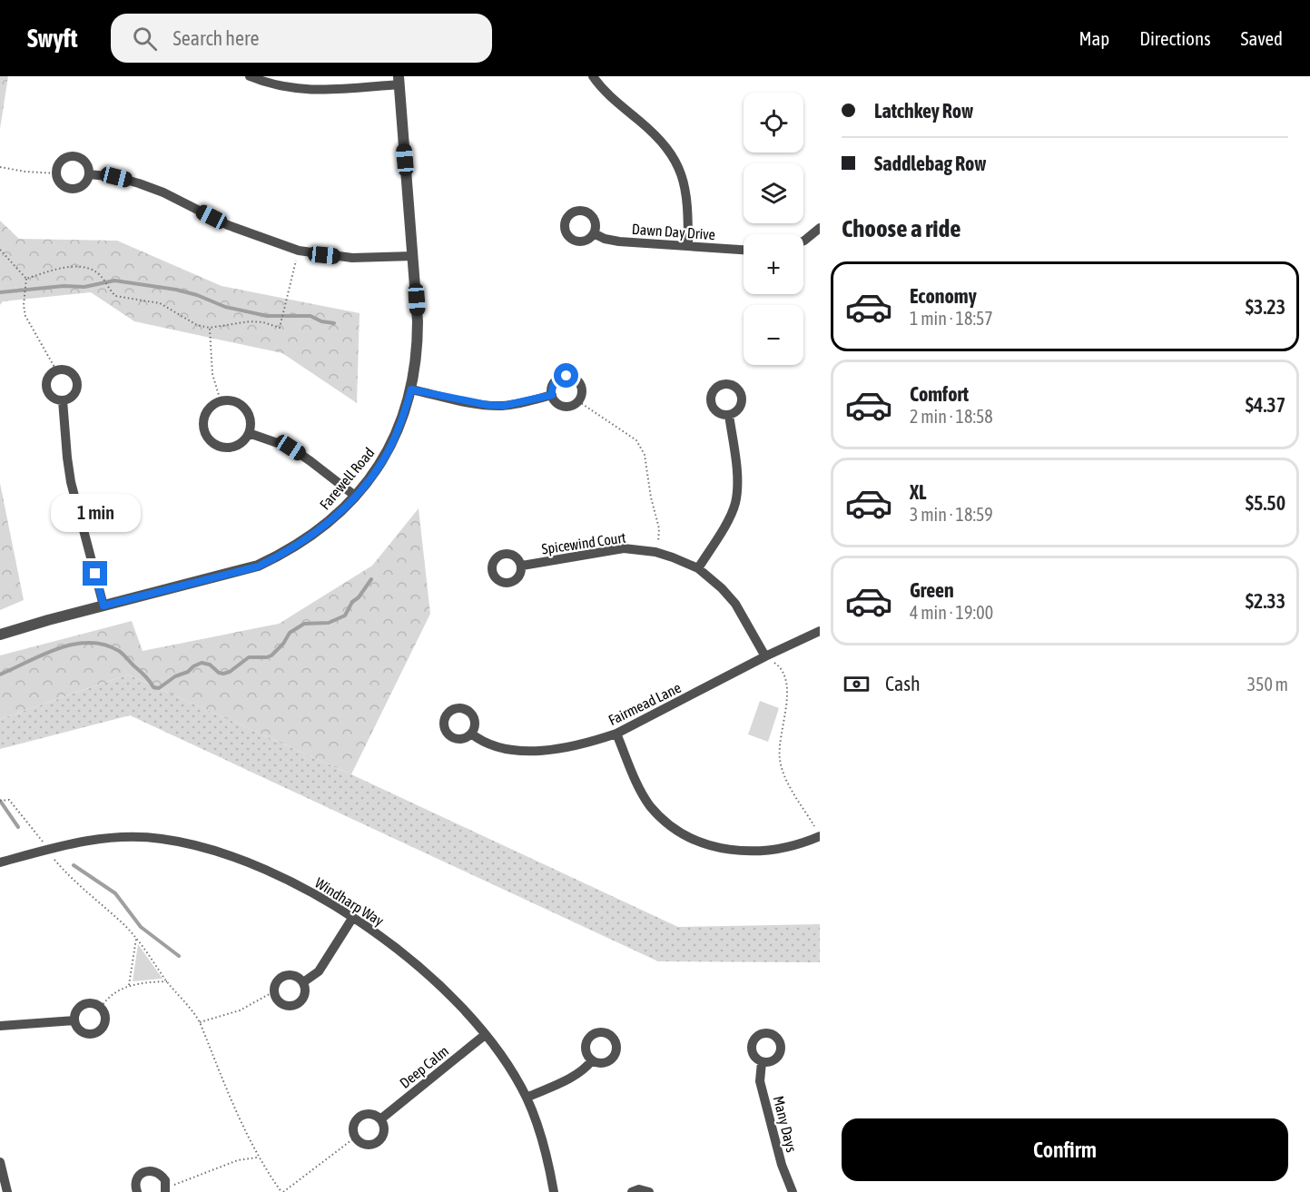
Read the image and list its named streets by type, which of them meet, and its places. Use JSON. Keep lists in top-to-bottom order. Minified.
{"streets":{"street":["Dawn Day Drive","Farewell Road","Spicewind Court","Fairmead Lane","Windharp Way","Deep Calm","Many Days"]},"crossings":[["Spicewind Court","Fairmead Lane"],["Windharp Way","Deep Calm"]],"page":{"header":"Swyft","search":"Search here","nav":["Map","Directions","Saved"],"banner":["Latchkey Row","Saddlebag Row"],"map_buttons":["+","−"],"heading":"Choose a ride","list":[{"name":"Economy","note":"1 min · 18:57","value":"$3.23"},{"name":"Comfort","note":"2 min · 18:58","value":"$4.37"},{"name":"XL","note":"3 min · 18:59","value":"$5.50"},{"name":"Green","note":"4 min · 19:00","value":"$2.33"}],"bubble":"1 min","pay":["Cash","350 m"],"buttons":"Confirm"}}
